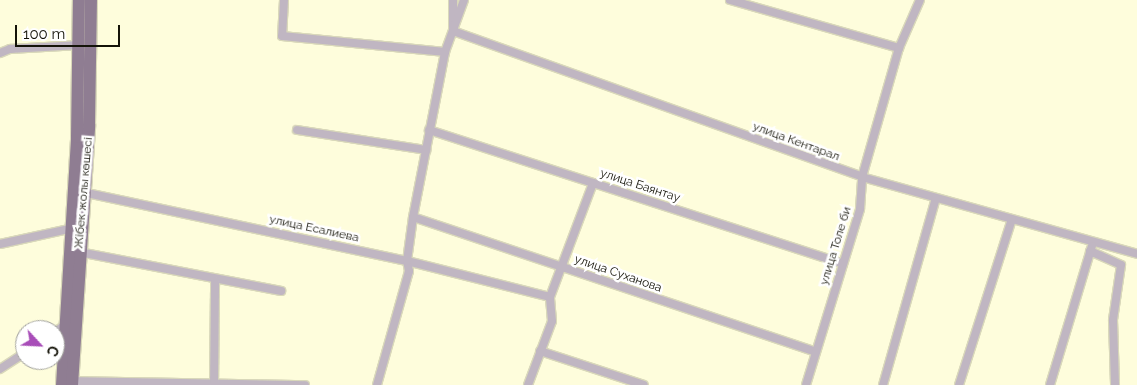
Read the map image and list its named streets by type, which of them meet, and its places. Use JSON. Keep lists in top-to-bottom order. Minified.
{"streets":{"main road":["Жібек жолы көшесі"],"street":["улица Кентарал","улица Баянтау","улица Есалиева","улица Толе би","улица Суханова"]},"crossings":[["улица Кентарал","улица Толе би"],["улица Баянтау","улица Толе би"],["Жібек жолы көшесі","улица Есалиева"],["улица Толе би","улица Суханова"]],"scale_bar":"100 m","north":"bottom right"}
